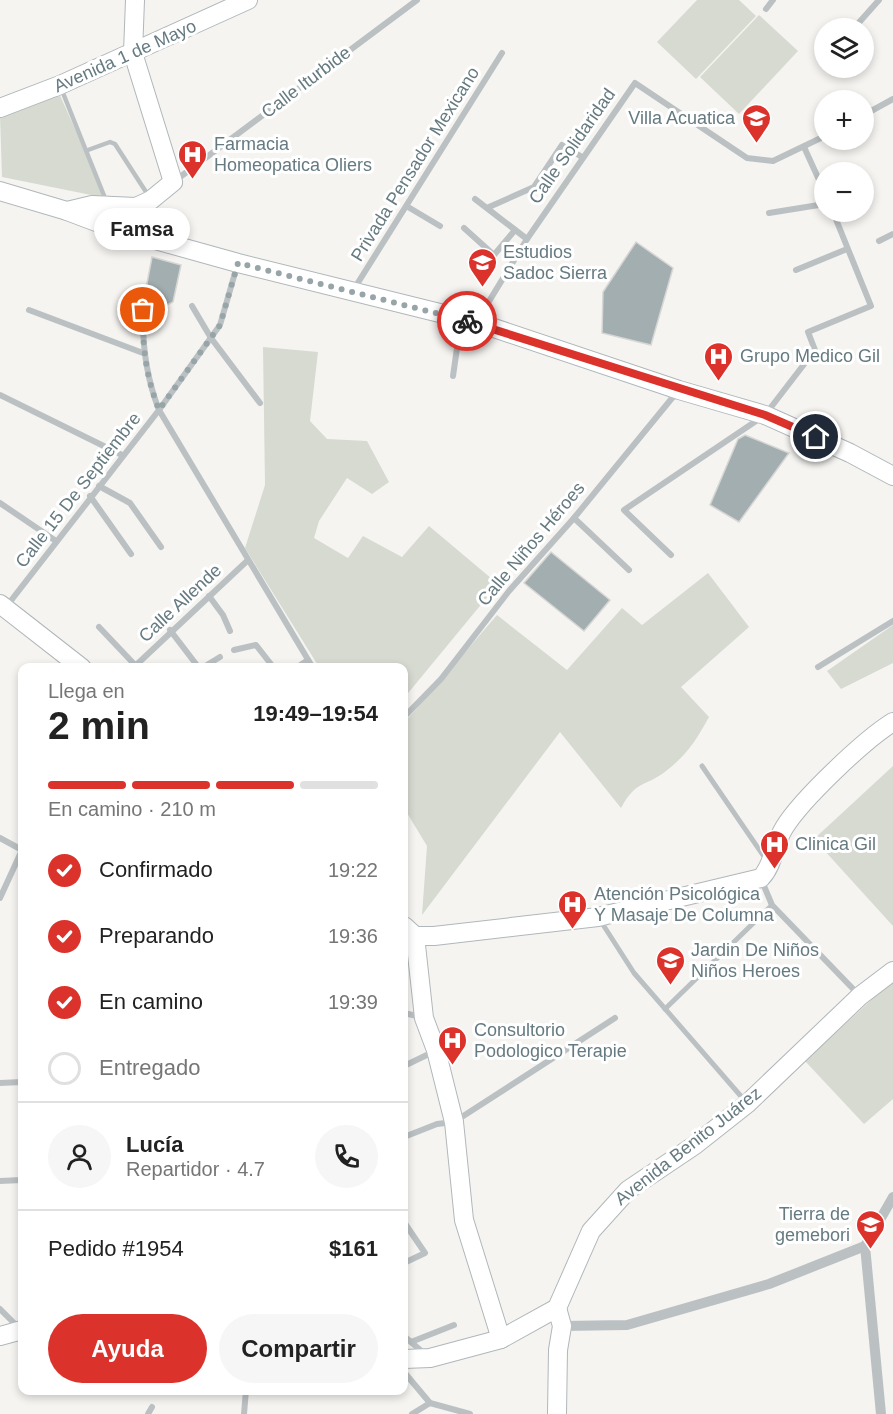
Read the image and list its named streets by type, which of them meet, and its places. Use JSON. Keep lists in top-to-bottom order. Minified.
{"streets":{"main road":["Avenida 1 de Mayo","Calle Iturbide","Avenida Benito Juárez"],"street":["Calle Solidaridad","Privada Pensador Mexicano","Calle 15 De Septiembre","Calle Niños Héroes","Calle Allende"]},"places":{"school or university":["Villa Acuatica","Estudios Sadoc Sierra","Jardin De Niños Niños Heroes","Tierra de gemebori"],"hospital":["Farmacia Homeopatica Oliers","Grupo Medico Gil","Clinica Gil","Atención Psicológica Y Masaje De Columna","Consultorio Podologico Terapie"],"other":["Famsa"]},"page":{"map_buttons":["+","−"],"bubble":"Famsa","heading":["2 min","Llega en","19:49–19:54"],"panel":["Lucía","Repartidor · 4.7","Pedido #1954","$161"],"bar":"En camino · 210 m","list":[["Confirmado","19:22"],["Preparando","19:36"],["En camino","19:39"],"Entregado"],"buttons":["Ayuda","Compartir"]}}
